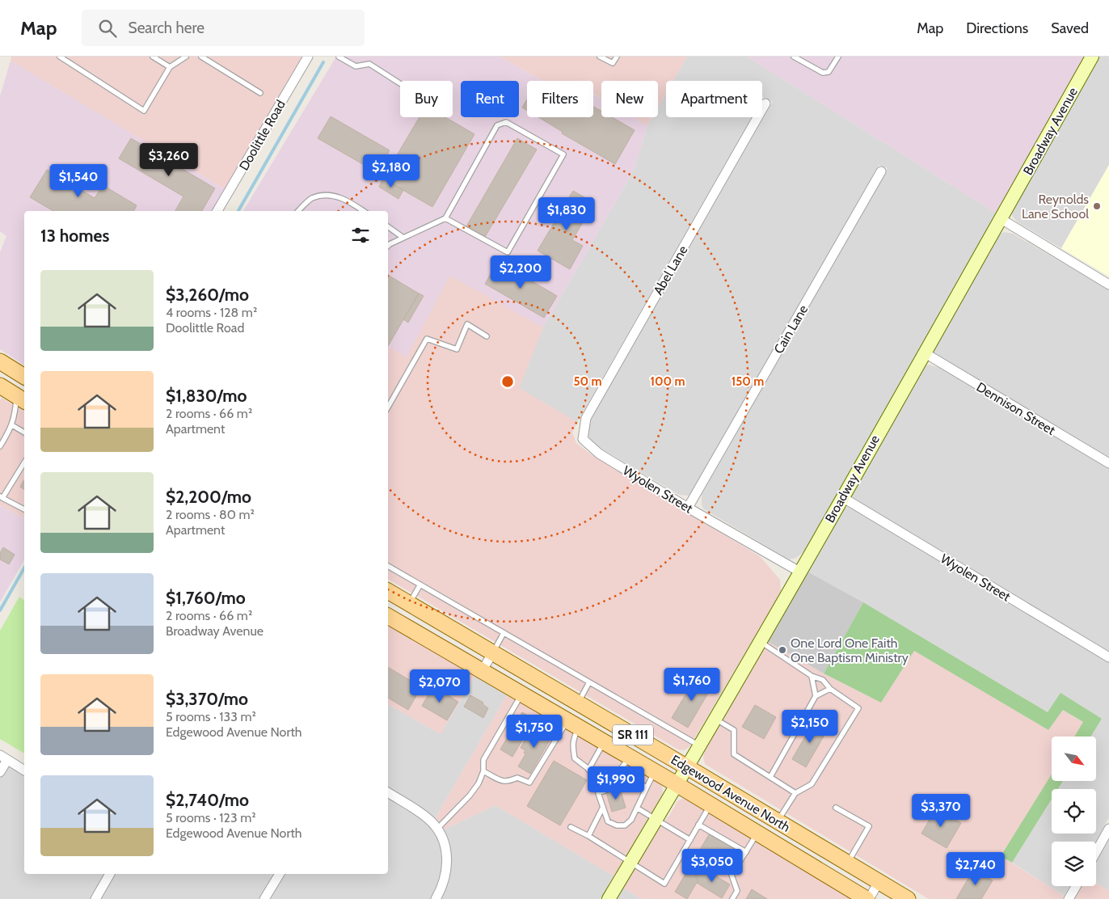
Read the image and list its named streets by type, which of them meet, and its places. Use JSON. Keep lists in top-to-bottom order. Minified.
{"streets":{"main road":["SR 111","Edgewood Avenue North"],"street":["Broadway Avenue","Doolittle Road","Abel Lane","Cain Lane","Dennison Street","Wyolen Street"]},"crossings":[["Broadway Avenue","Dennison Street"],["Broadway Avenue","Wyolen Street"],["Broadway Avenue","Edgewood Avenue North"],["Abel Lane","Wyolen Street"],["Cain Lane","Wyolen Street"]],"places":["Reynolds Lane School","One Lord One Faith One Baptism Ministry"],"north":"bottom right","page":{"header":"Map","search":"Search here","nav":["Map","Directions","Saved"],"chip":["Buy","Rent","Filters","New","Apartment"],"price":["$3,260","$2,180","$1,540","$1,830","$2,200","$1,760","$2,070","$2,150","$1,750","$1,990","$3,370","$3,050","$2,740"],"heading":"13 homes","list":[{"name":"$3,260/mo","note":"4 rooms · 128 m² · Doolittle Road"},{"name":"$1,830/mo","note":"2 rooms · 66 m² · Apartment"},{"name":"$2,200/mo","note":"2 rooms · 80 m² · Apartment"},{"name":"$1,760/mo","note":"2 rooms · 66 m² · Broadway Avenue"},{"name":"$3,370/mo","note":"5 rooms · 133 m² · Edgewood Avenue North"},{"name":"$2,740/mo","note":"5 rooms · 123 m² · Edgewood Avenue North"}]},"rings":["50 m","100 m","150 m"]}
